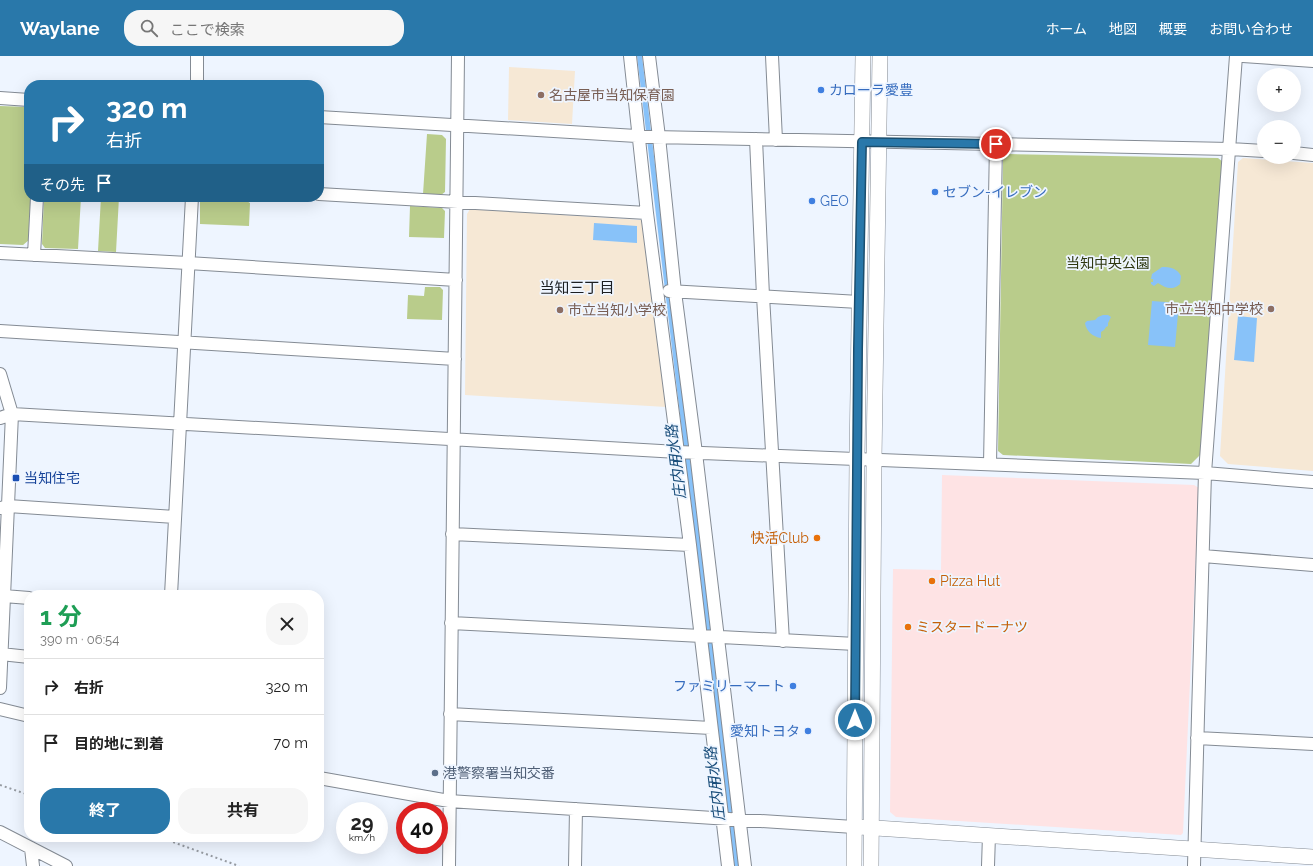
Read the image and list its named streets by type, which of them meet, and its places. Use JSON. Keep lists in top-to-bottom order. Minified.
{"districts":["当知三丁目"],"water":["庄内用水路"],"parks":["当知中央公園"],"places":{"other":["カローラ愛豊","名古屋市当知保育園","セブン-イレブン","GEO","市立当知中学校","市立当知小学校","快活Club","Pizza Hut","ミスタードーナツ","ファミリーマート","愛知トヨタ","港警察署当知交番"],"transit":["当知住宅"]},"page":{"header":"Waylane","search":"ここで検索","nav":["ホーム","地図","概要","お問い合わせ"],"map_buttons":["+","−"],"turn":["320 m","右折"],"then":"その先","heading":["1 分","390 m · 06:54"],"list":[{"name":"右折","value":"320 m"},{"name":"目的地に到着","value":"70 m"}],"buttons":["終了","共有"],"speed":"29 km/h","limit":"40"}}
